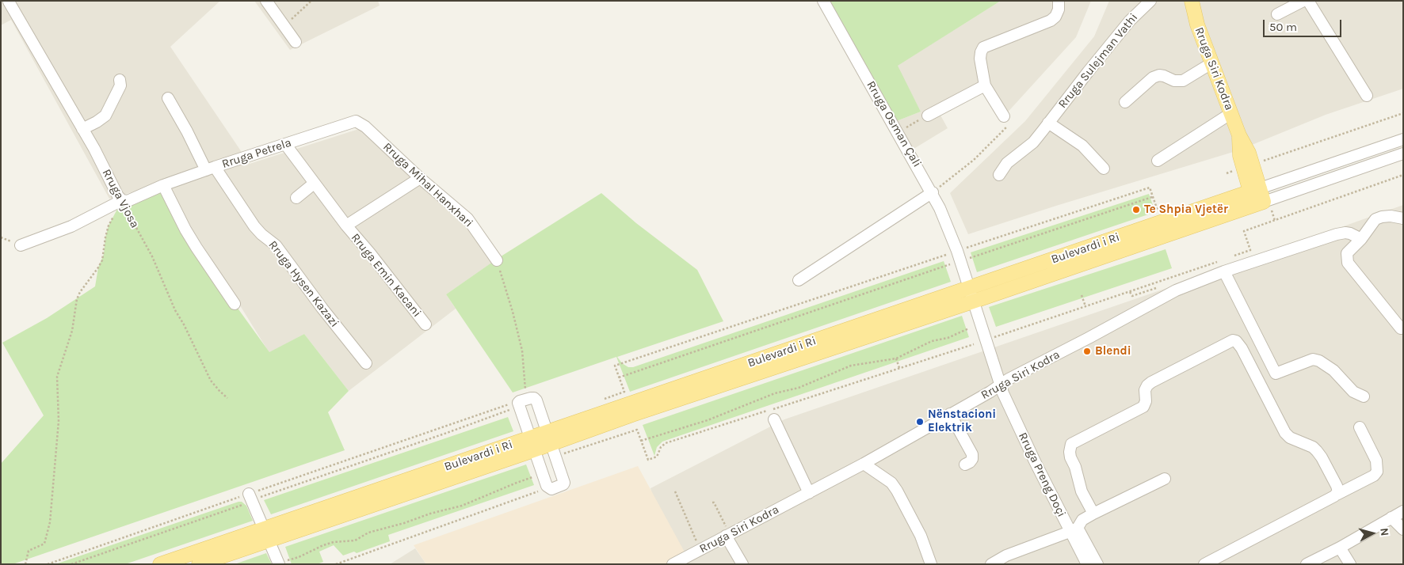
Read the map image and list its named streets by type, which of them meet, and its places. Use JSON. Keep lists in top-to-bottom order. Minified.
{"streets":{"main road":["Rruga Siri Kodra","Bulevardi i Ri"],"street":["Rruga Sulejman Vathi","Rruga Osman Çali","Rruga Petrela","Rruga Mihal Hanxhari","Rruga Vjosa","Rruga Emin Kacani","Rruga Hysen Kazazi","Rruga Preng Doçi"]},"crossings":[["Rruga Siri Kodra","Bulevardi i Ri"],["Rruga Siri Kodra","Rruga Preng Doçi"],["Rruga Osman Çali","Bulevardi i Ri"],["Rruga Osman Çali","Rruga Preng Doçi"],["Rruga Petrela","Rruga Mihal Hanxhari"],["Rruga Petrela","Rruga Vjosa"],["Rruga Petrela","Rruga Emin Kacani"],["Rruga Petrela","Rruga Hysen Kazazi"],["Rruga Mihal Hanxhari","Rruga Emin Kacani"],["Bulevardi i Ri","Rruga Preng Doçi"]],"places":["Te Shpia Vjetër","Blendi","Nënstacioni Elektrik"],"scale_bar":"50 m","north":"right"}
